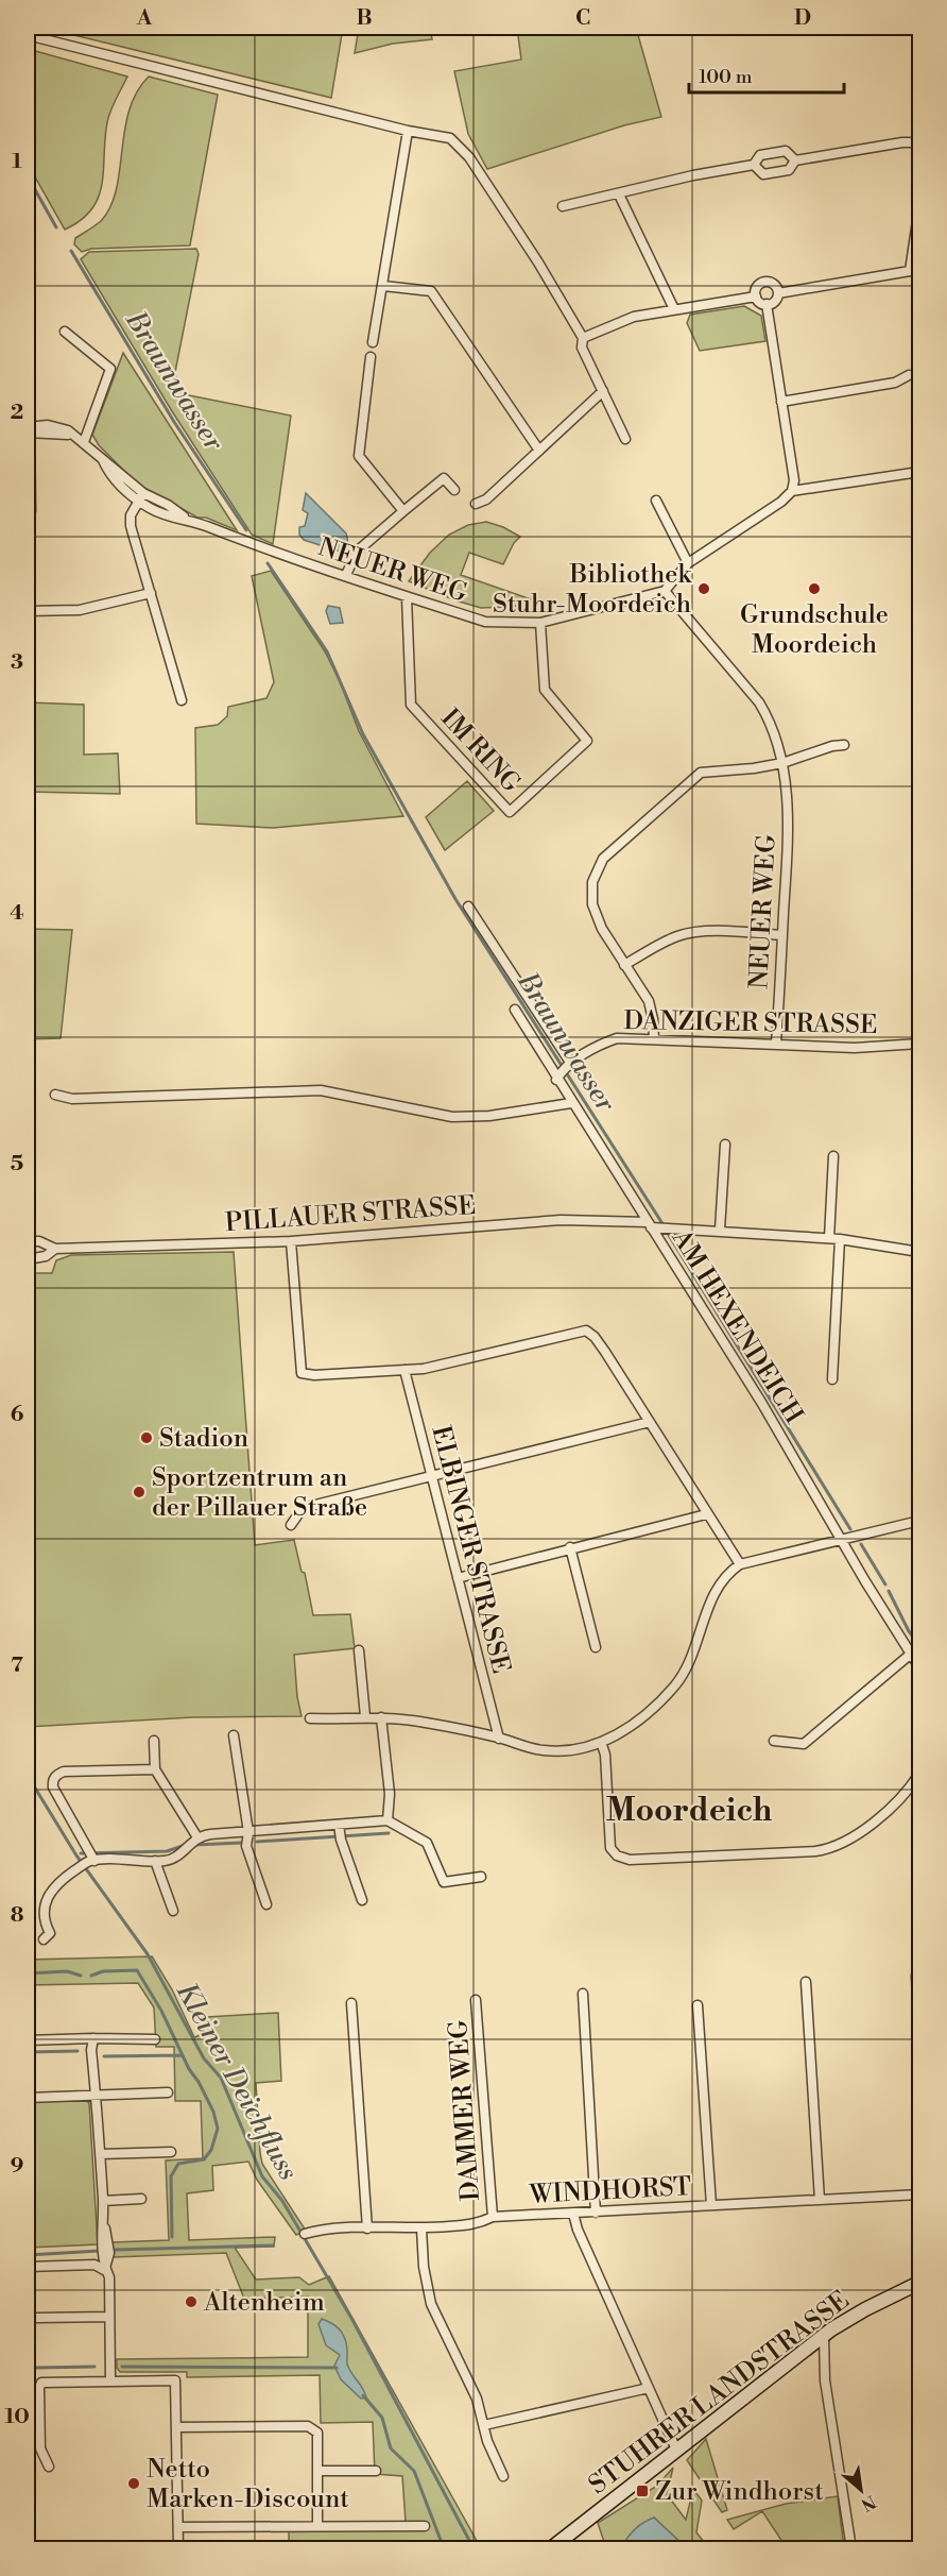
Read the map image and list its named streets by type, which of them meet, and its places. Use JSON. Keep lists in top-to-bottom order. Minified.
{"streets":{"main road":["STUHRER LANDSTRASSE"],"street":["NEUER WEG","IM RING","DANZIGER STRASSE","PILLAUER STRASSE","AM HEXENDEICH","ELBINGER STRASSE","DAMMER WEG","WINDHORST"]},"crossings":[["NEUER WEG","IM RING"],["NEUER WEG","DANZIGER STRASSE"],["DANZIGER STRASSE","AM HEXENDEICH"],["PILLAUER STRASSE","AM HEXENDEICH"],["DAMMER WEG","WINDHORST"]],"districts":["Moordeich"],"water":["Braunwasser","Kleiner Deichfluss"],"places":{"other":["Bibliothek Stuhr-Moordeich","Grundschule Moordeich","Stadion","Sportzentrum an der Pillauer Straße","Altenheim","Netto Marken-Discount"],"transit":["Zur Windhorst"]},"scale_bar":"100 m","north":"bottom right","grid":{"columns":["A","B","C","D"],"rows":["1","2","3","4","5","6","7","8","9","10"]}}
